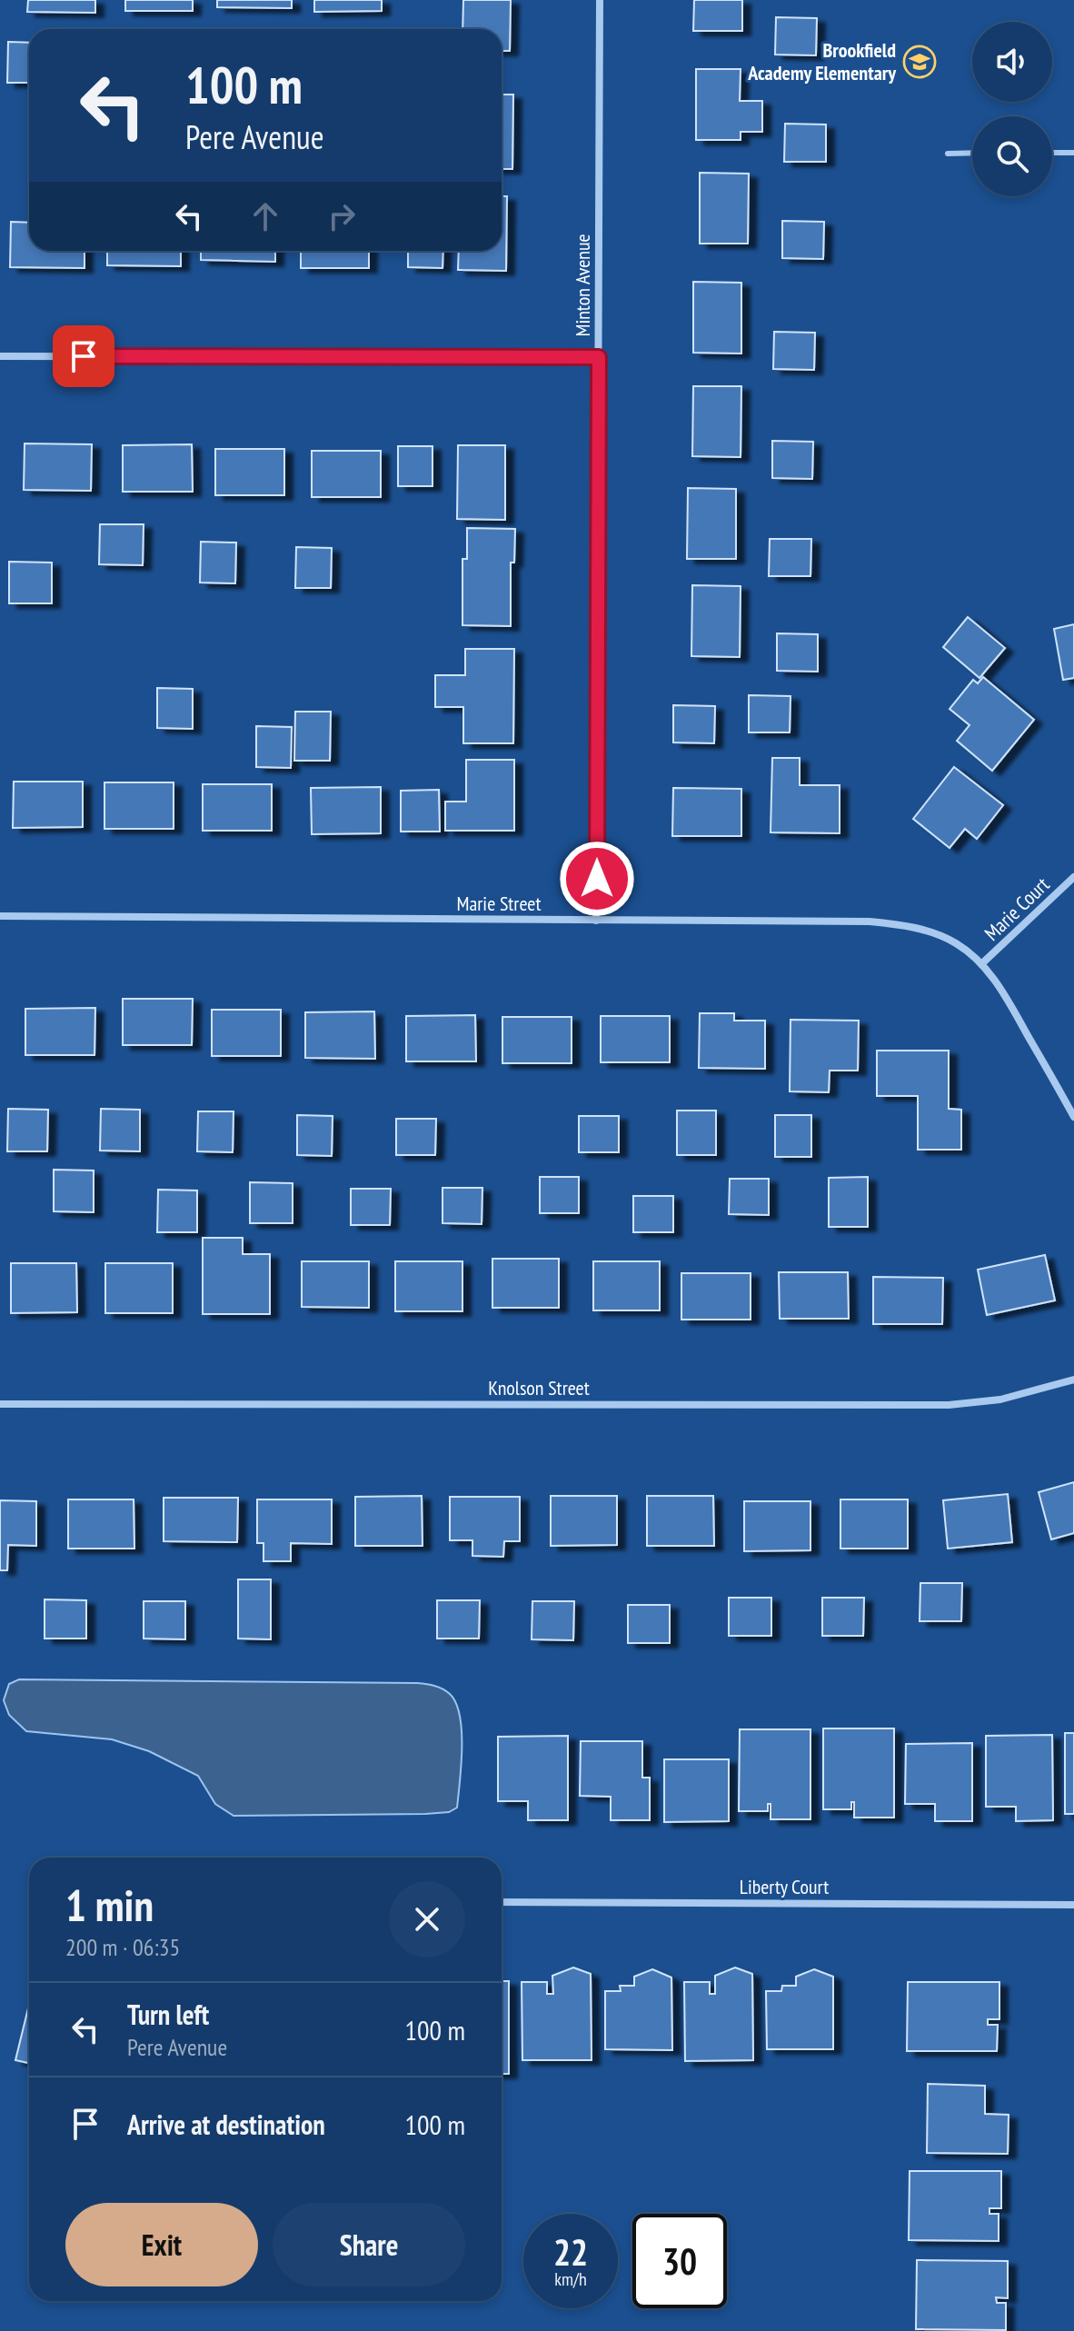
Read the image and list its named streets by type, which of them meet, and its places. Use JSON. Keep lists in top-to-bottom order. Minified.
{"streets":{"street":["Minton Avenue","Marie Street","Marie Court","Knolson Street","Liberty Court"]},"crossings":[["Minton Avenue","Marie Street"],["Marie Street","Marie Court"]],"places":{"school or university":["Brookfield Academy Elementary"]},"page":{"turn":["100 m","Pere Avenue"],"heading":["1 min","200 m · 06:35"],"list":[{"name":"Turn left","note":"Pere Avenue","value":"100 m"},{"name":"Arrive at destination","value":"100 m"}],"buttons":["Exit","Share"],"speed":"22 km/h","limit":"30"}}
